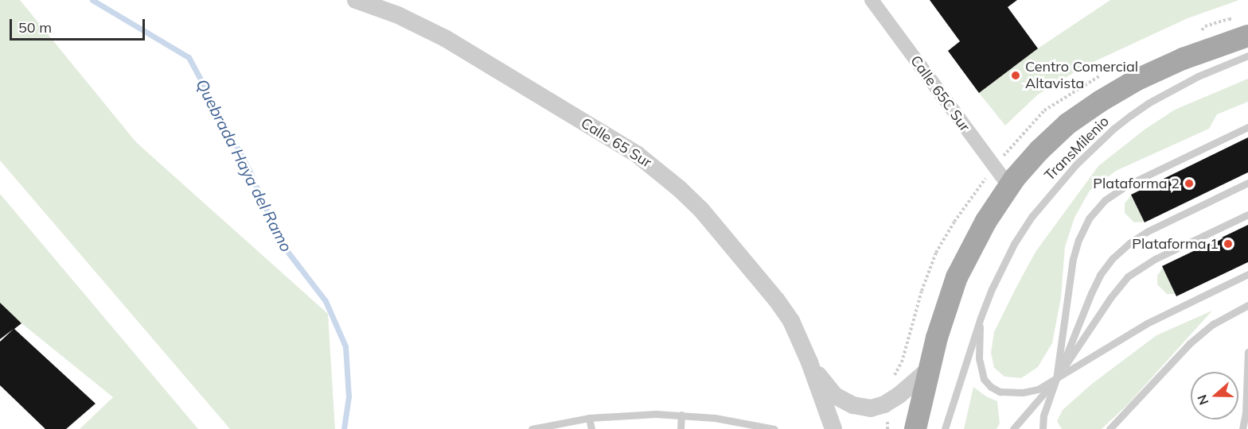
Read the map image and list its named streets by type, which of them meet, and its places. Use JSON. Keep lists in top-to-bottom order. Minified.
{"streets":{"street":["Calle 65C Sur","Calle 65 Sur"],"lane":["TransMilenio"]},"water":["Quebrada Haya del Ramo"],"places":["Centro Comercial Altavista","Plataforma 2","Plataforma 1"],"scale_bar":"50 m","north":"left"}
